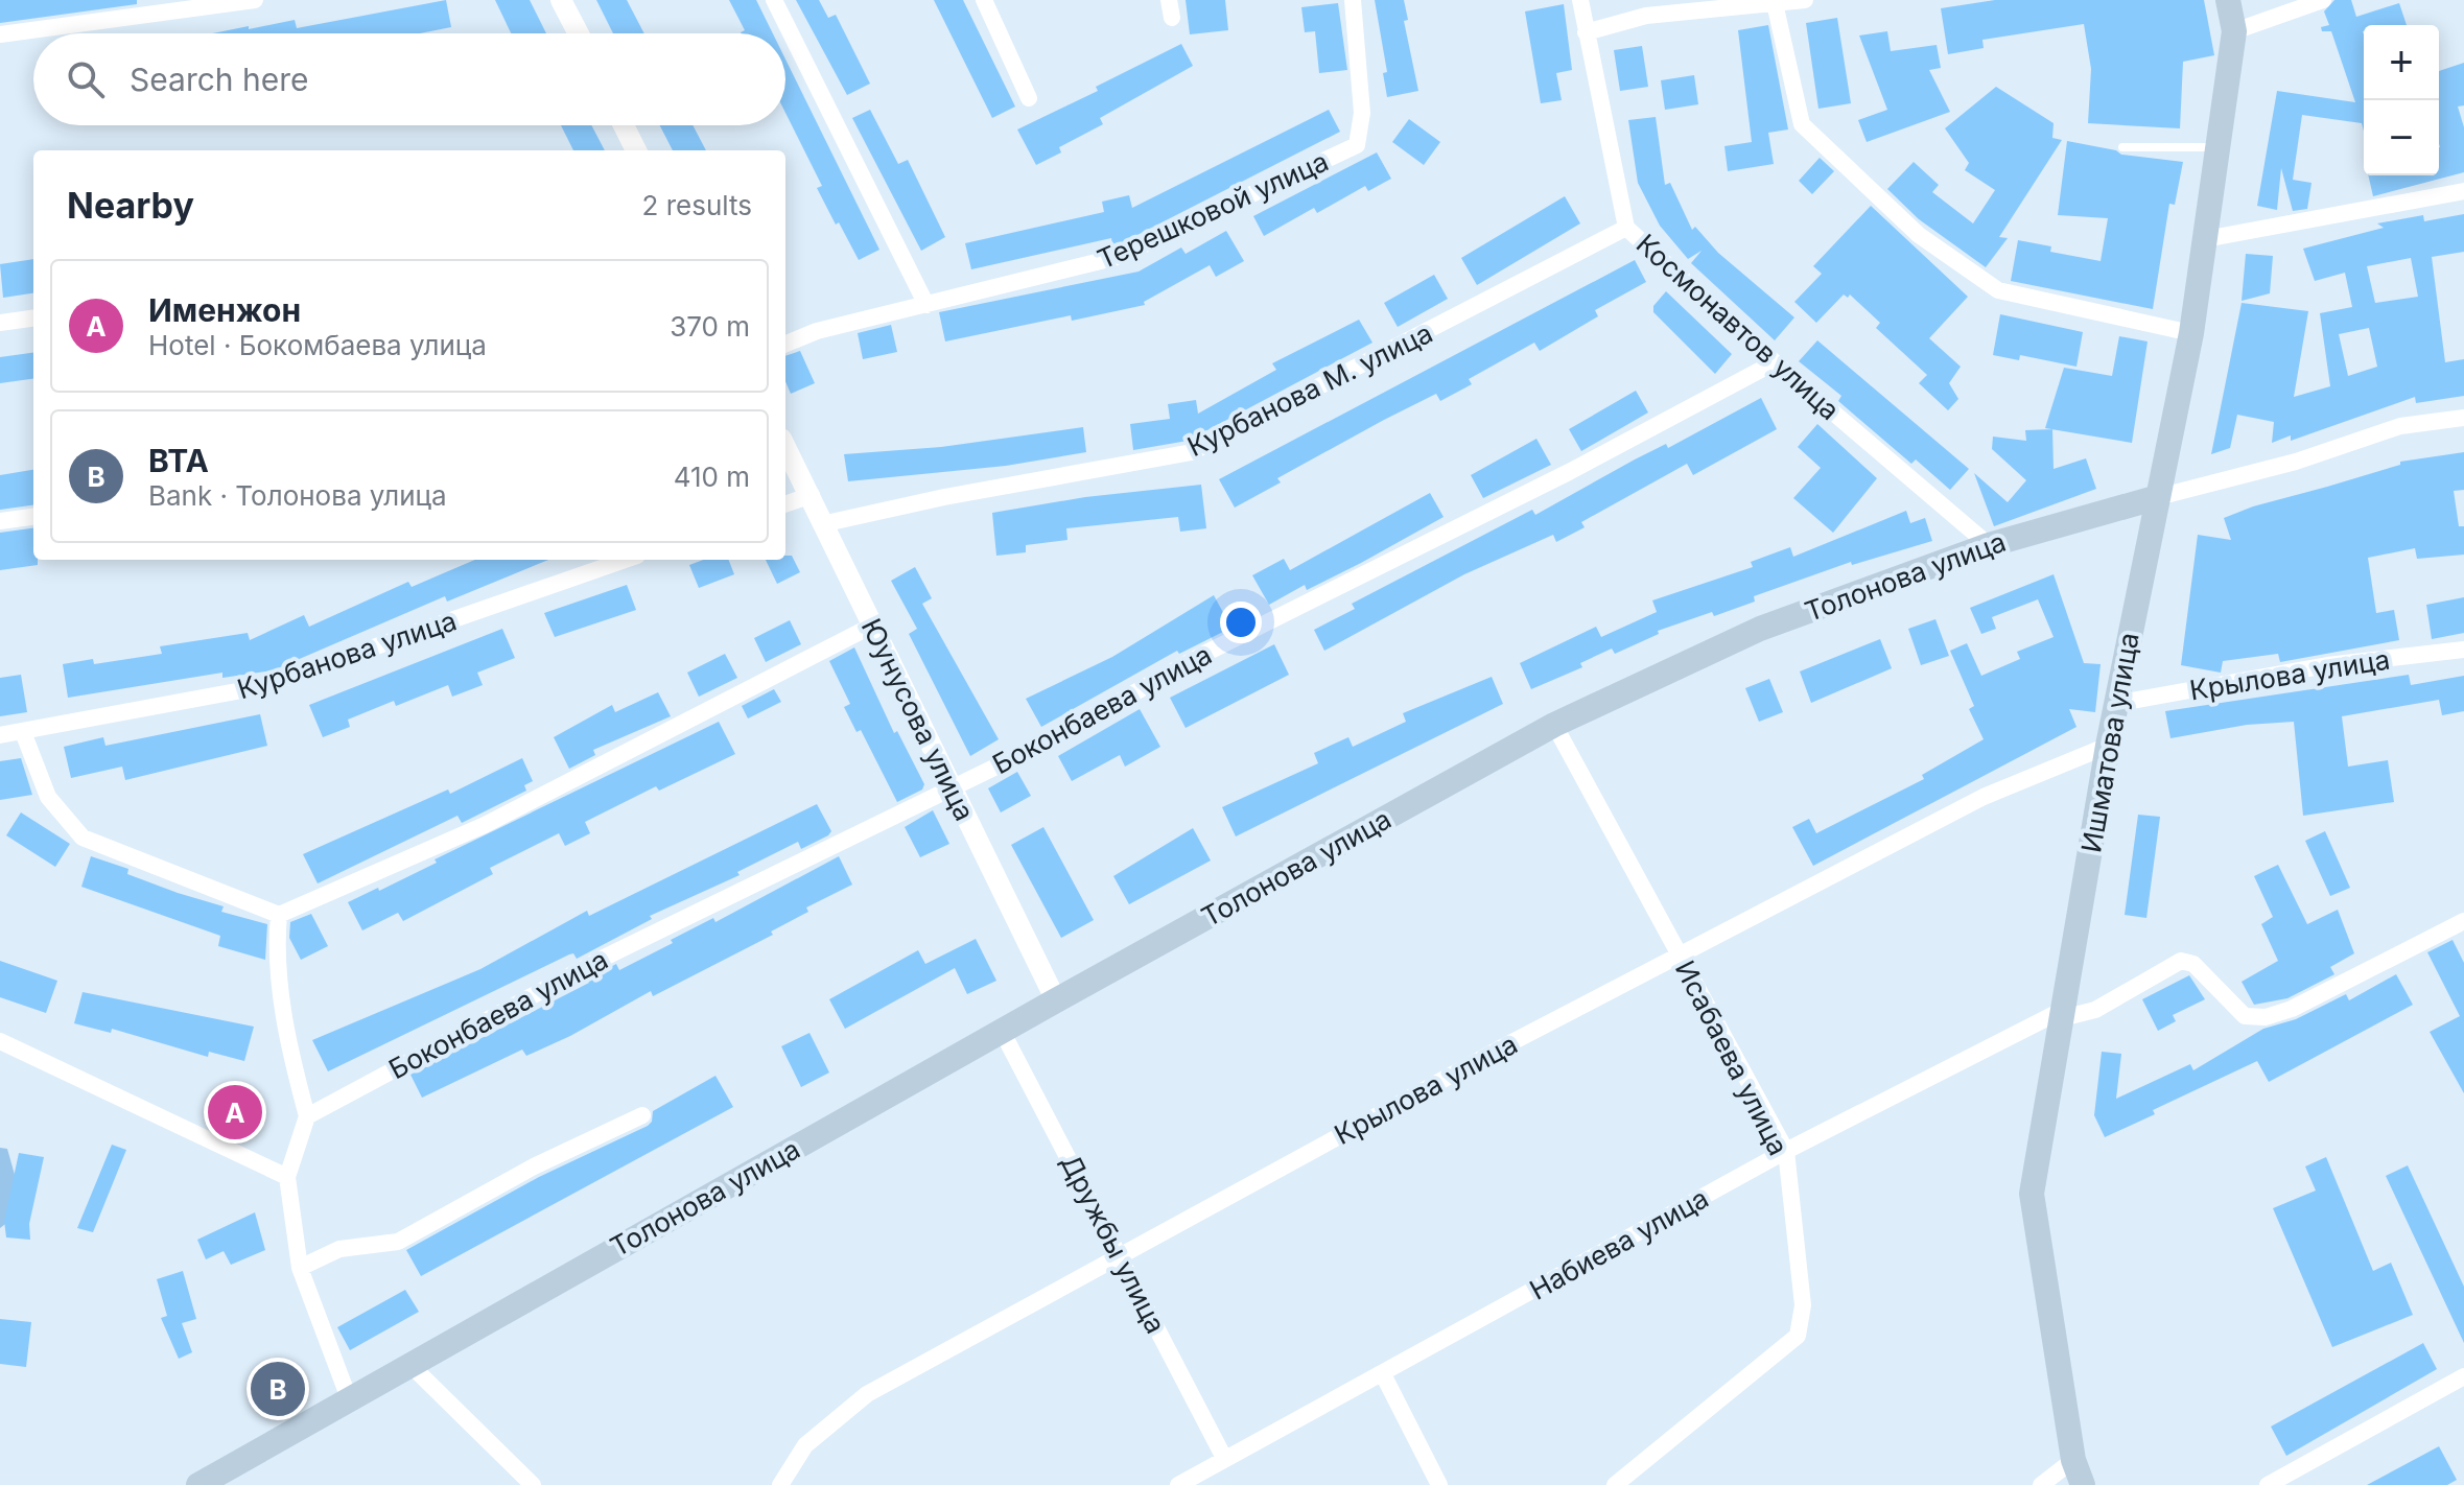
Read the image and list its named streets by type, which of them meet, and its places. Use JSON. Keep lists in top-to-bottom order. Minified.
{"streets":{"main road":["Толонова улица","Ишматова улица"],"street":["Терешковой улица","Космонавтов улица","Курбанова М. улица","Курбанова улица","Крылова улица","Боконбаева улица","Юунусова улица","Исабаева улица","Дружбы улица","Набиева улица"]},"crossings":[["Космонавтов улица","Курбанова М. улица"],["Космонавтов улица","Толонова улица"],["Космонавтов улица","Боконбаева улица"],["Курбанова М. улица","Юунусова улица"],["Толонова улица","Юунусова улица"],["Толонова улица","Ишматова улица"],["Толонова улица","Исабаева улица"],["Толонова улица","Дружбы улица"],["Крылова улица","Ишматова улица"],["Крылова улица","Исабаева улица"],["Крылова улица","Дружбы улица"],["Боконбаева улица","Юунусова улица"],["Ишматова улица","Набиева улица"],["Исабаева улица","Набиева улица"],["Дружбы улица","Набиева улица"]],"page":{"map_buttons":["+","−"],"search":"Search here","heading":["Nearby","2 results"],"list":[{"mark":"A","name":"Именжон","note":"Hotel · Бокомбаева улица","value":"370 m"},{"mark":"B","name":"BTA","note":"Bank · Толонова улица","value":"410 m"}],"pins":["A","B"]}}
